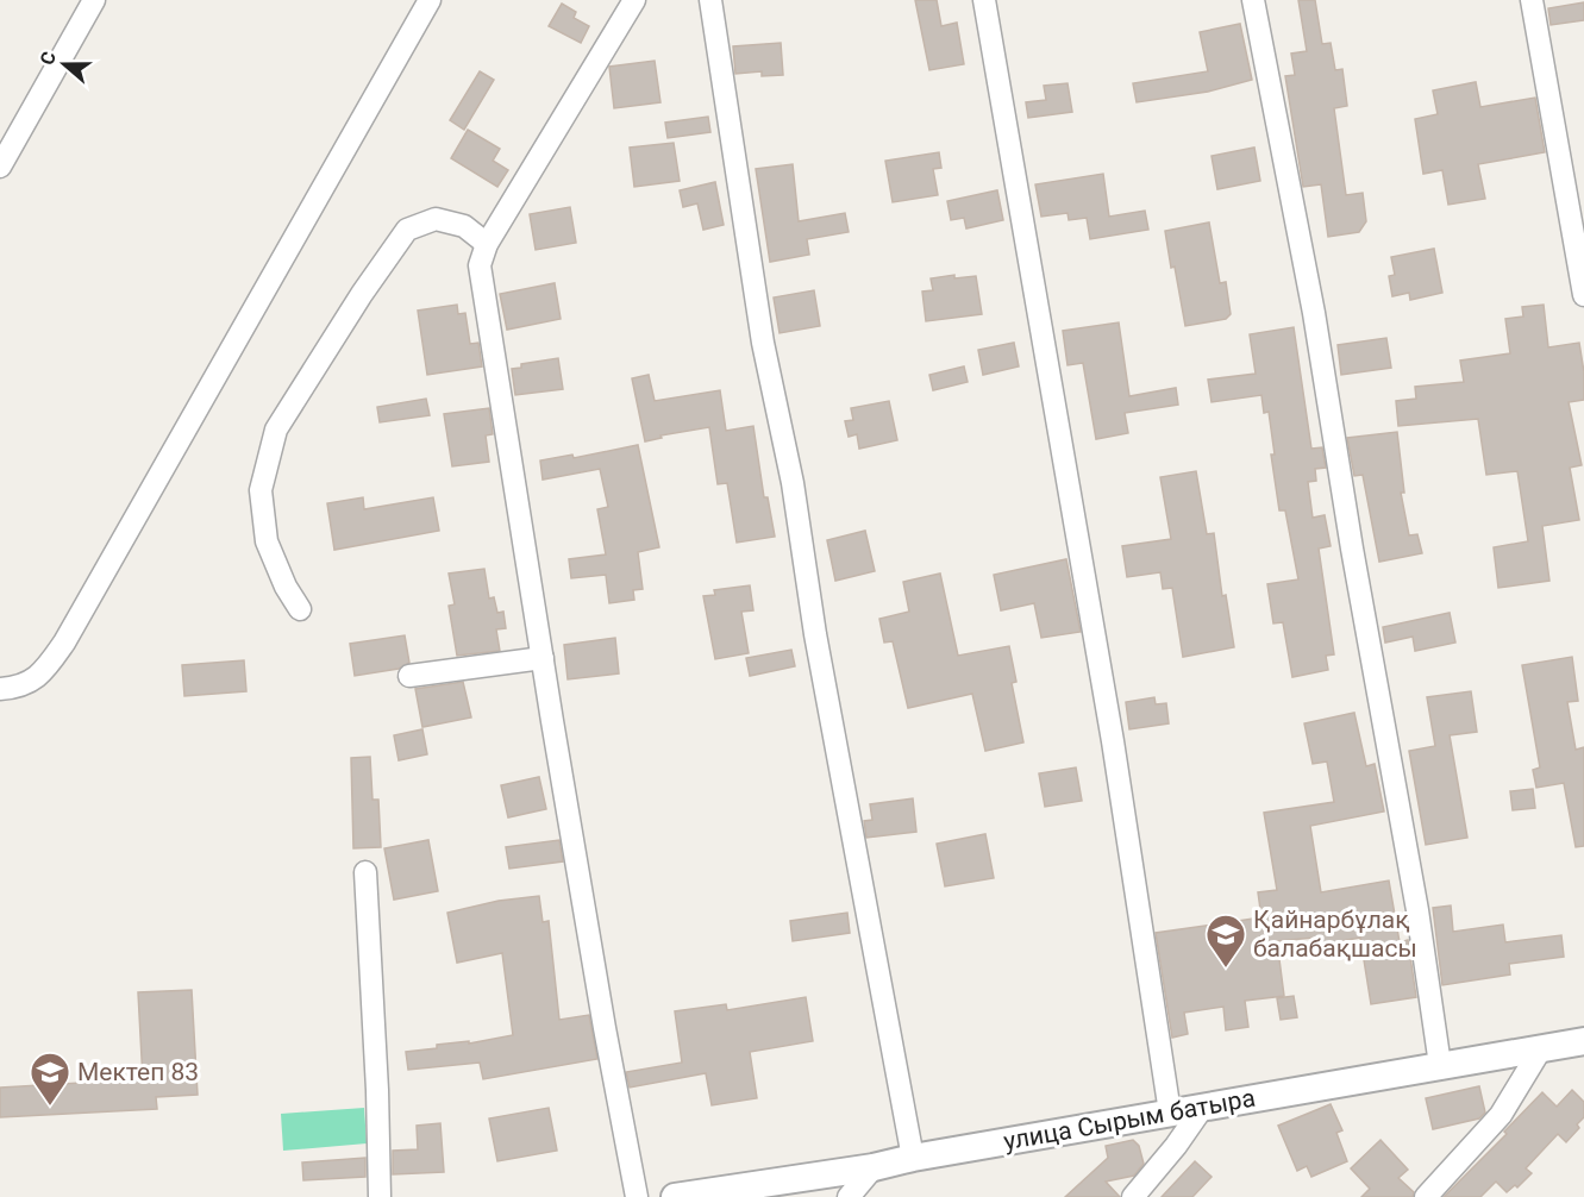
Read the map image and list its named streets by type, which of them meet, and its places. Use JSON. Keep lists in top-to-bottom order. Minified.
{"streets":{"street":["улица Сырым батыра"]},"places":{"school or university":["Қайнарбұлақ балабақшасы","Мектеп 83"]},"north":"left"}
